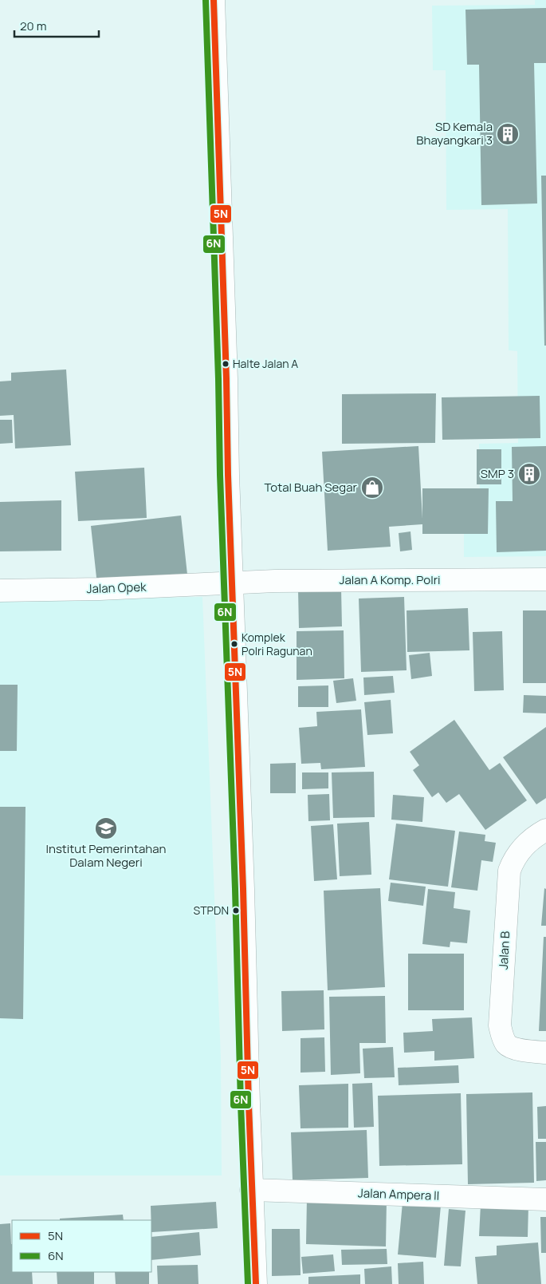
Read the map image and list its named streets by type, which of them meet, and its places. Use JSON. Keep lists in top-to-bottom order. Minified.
{"streets":{"street":["Jalan A Komp. Polri","Jalan Opek","Jalan B","Jalan Ampera II"]},"crossings":[["Jalan A Komp. Polri","Jalan Opek"]],"places":{"building":["SD Kemala Bhayangkari 3","SMP 3"],"other":["Halte Jalan A","Komplek Polri Ragunan","STPDN"],"shop":["Total Buah Segar"],"school or university":["Institut Pemerintahan Dalam Negeri"]},"lines":["transit line 5N","transit line 6N"],"legend":["5N","6N"],"scale_bar":"20 m"}
